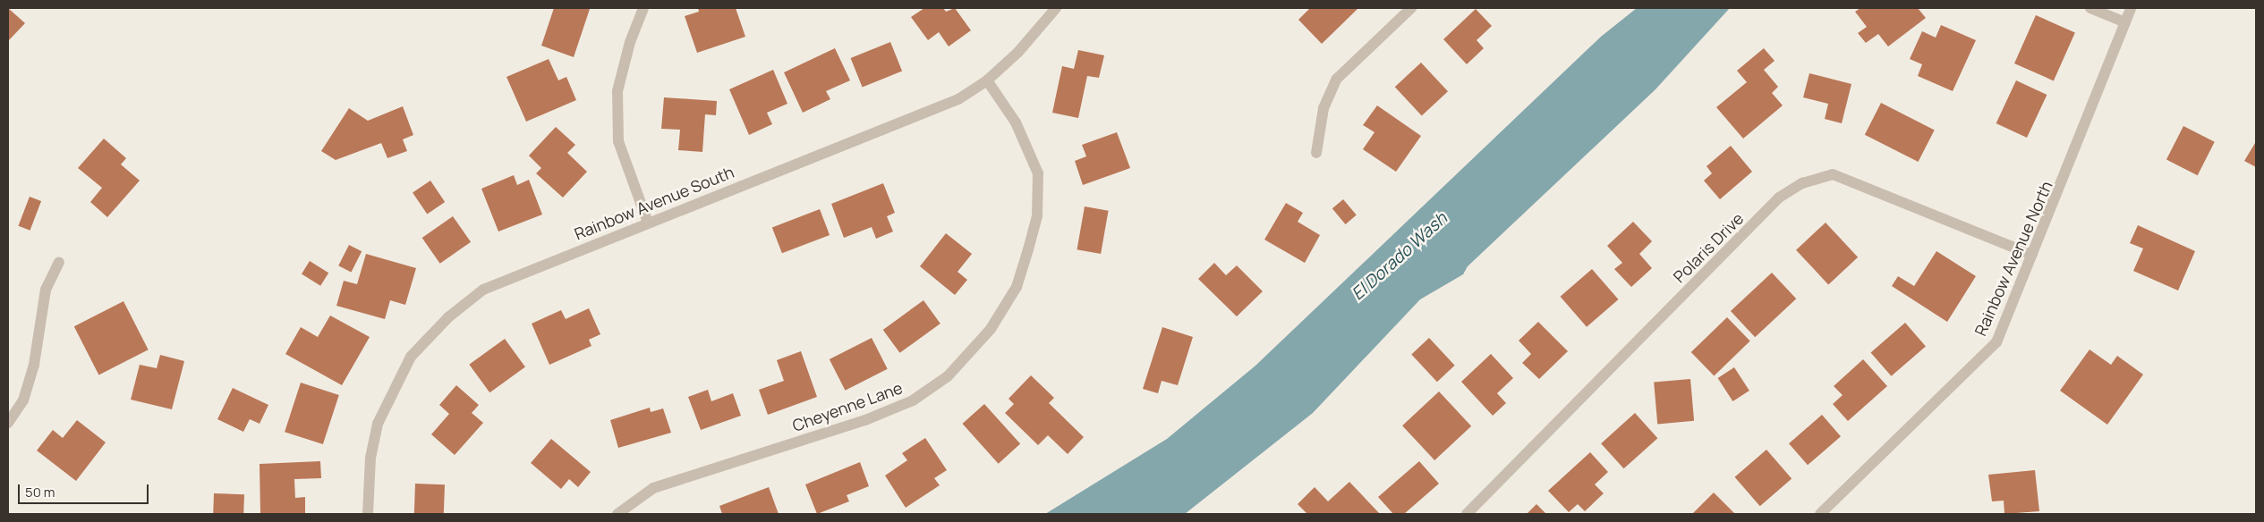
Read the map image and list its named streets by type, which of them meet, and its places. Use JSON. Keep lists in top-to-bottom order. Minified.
{"streets":{"street":["Rainbow Avenue South","Polaris Drive","Rainbow Avenue North","Cheyenne Lane"]},"crossings":[["Rainbow Avenue South","Cheyenne Lane"],["Polaris Drive","Rainbow Avenue North"]],"water":["El Dorado Wash"],"scale_bar":"50 m"}
